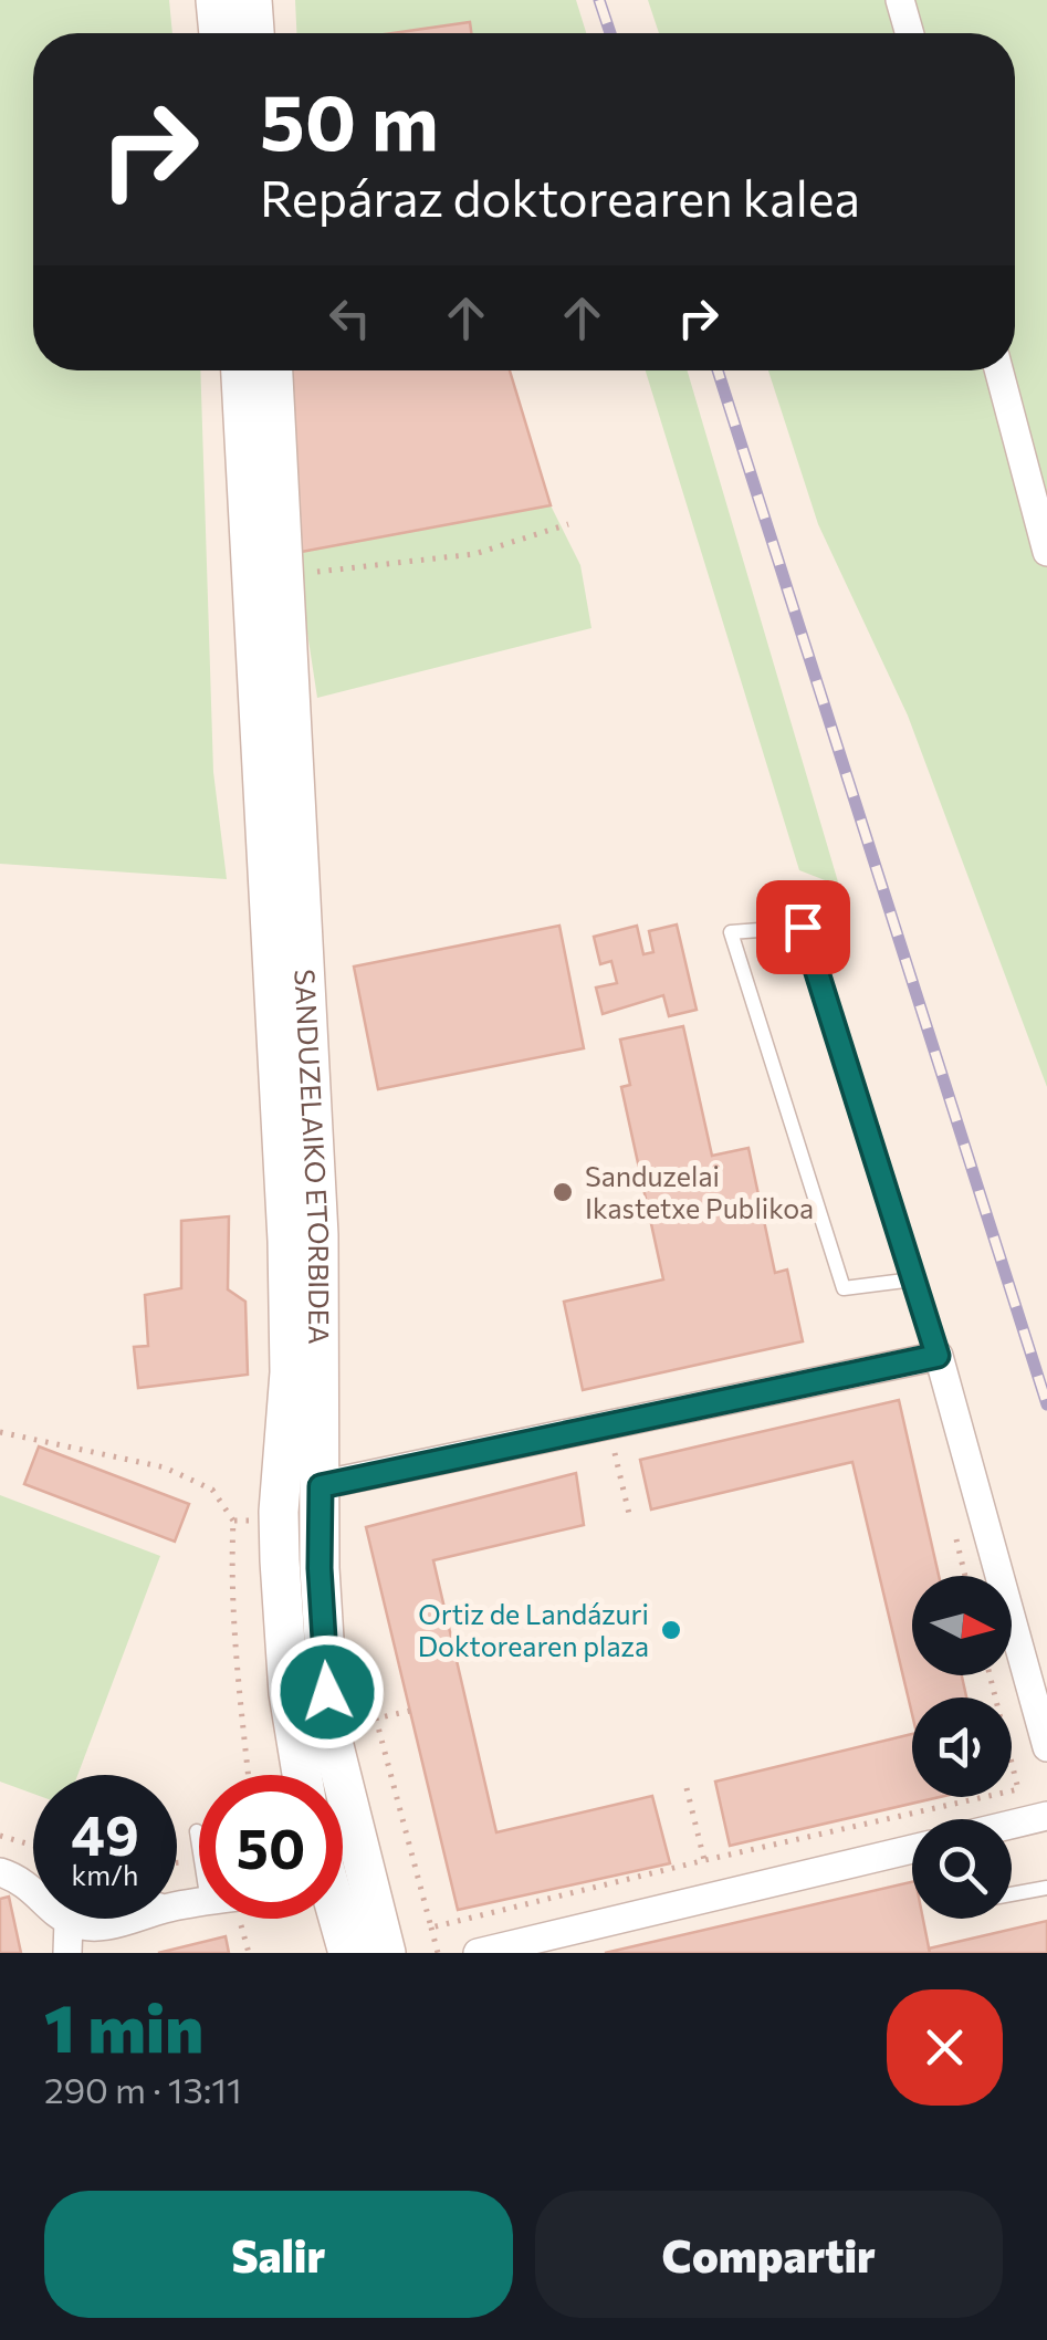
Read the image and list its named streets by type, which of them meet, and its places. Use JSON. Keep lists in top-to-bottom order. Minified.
{"streets":{"main road":["SANDUZELAIKO ETORBIDEA"]},"places":["Sanduzelai Ikastetxe Publikoa","Ortiz de Landázuri Doktorearen plaza"],"north":"right","page":{"turn":["50 m","Repáraz doktorearen kalea"],"speed":"49 km/h","limit":"50","heading":["1 min","290 m · 13:11"],"buttons":["Salir","Compartir"]}}
